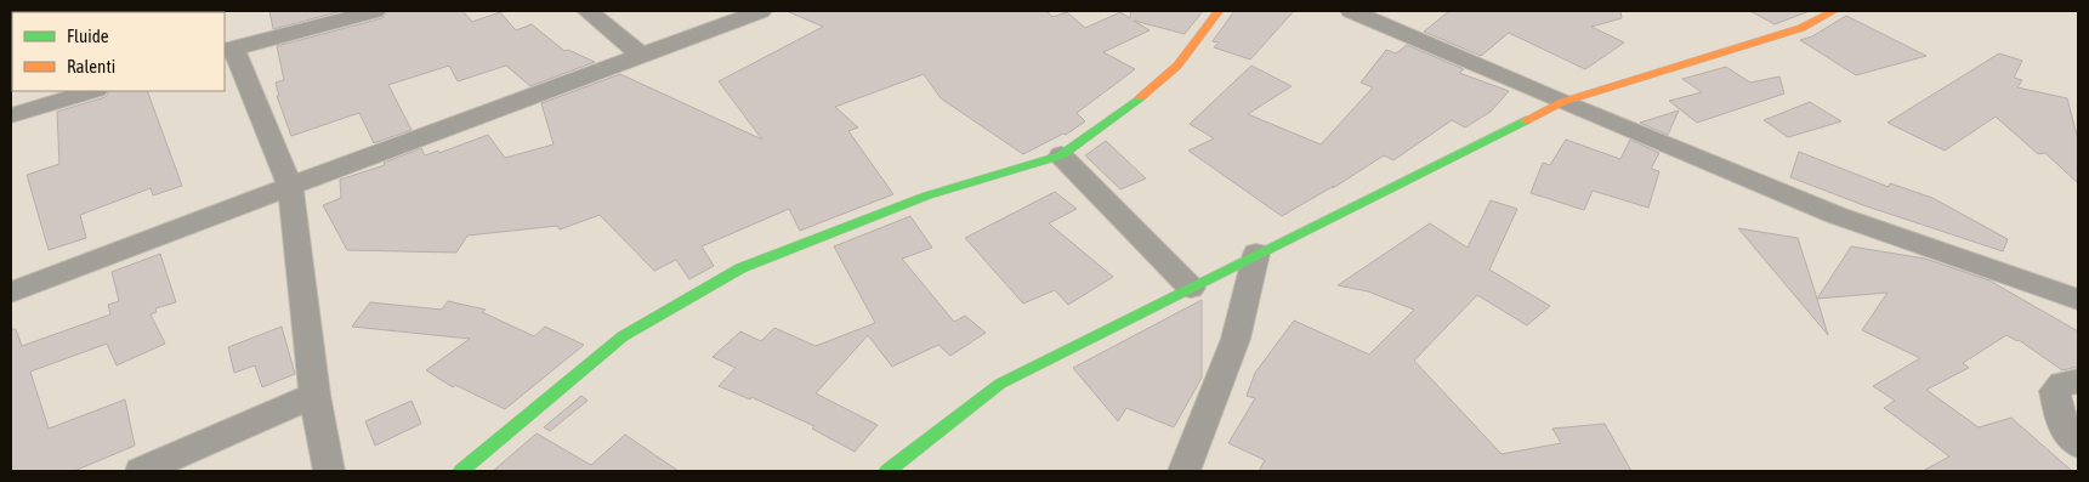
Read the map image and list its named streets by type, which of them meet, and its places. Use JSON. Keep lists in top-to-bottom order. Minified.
{"legend":["Fluide","Ralenti"]}
